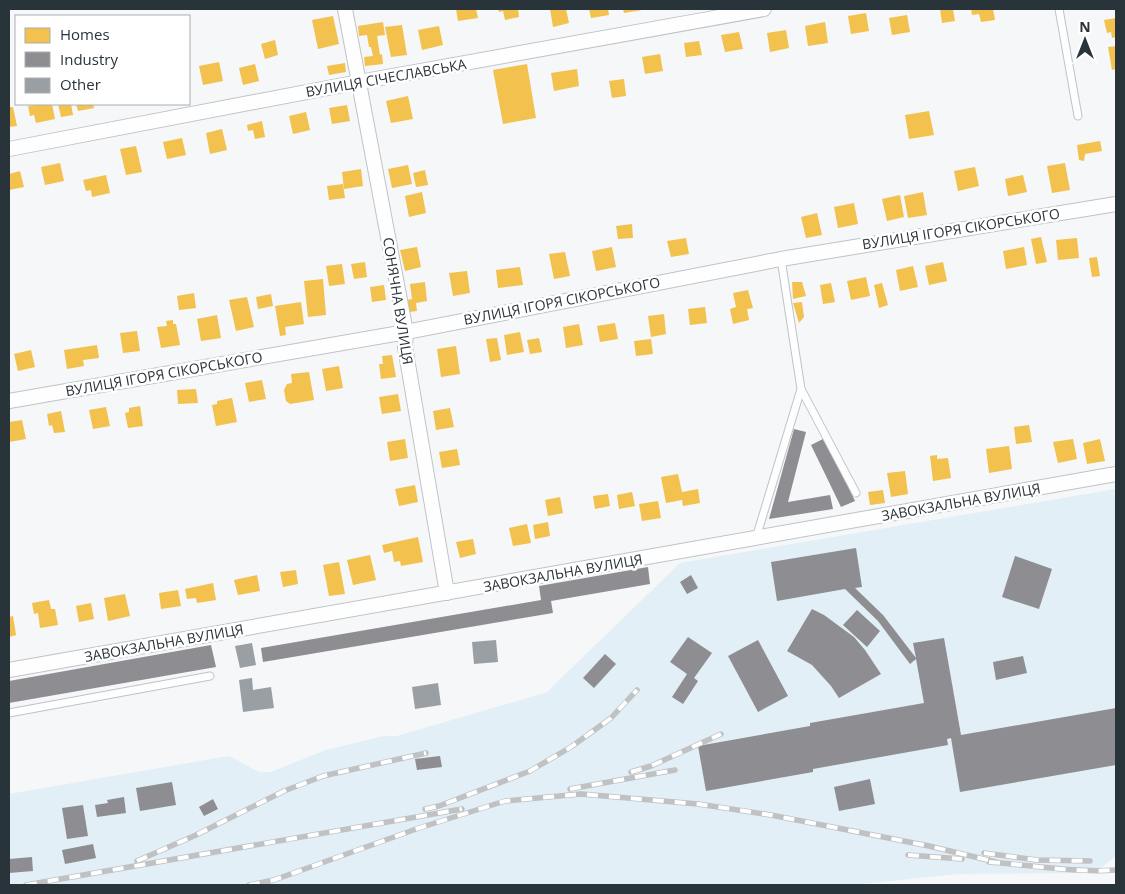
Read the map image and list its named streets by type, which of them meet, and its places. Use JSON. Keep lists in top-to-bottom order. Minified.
{"streets":{"street":["ВУЛИЦЯ СІЧЕСЛАВСЬКА","ВУЛИЦЯ ІГОРЯ СІКОРСЬКОГО","СОНЯЧНА ВУЛИЦЯ","ЗАВОКЗАЛЬНА ВУЛИЦЯ"]},"crossings":[["ВУЛИЦЯ СІЧЕСЛАВСЬКА","СОНЯЧНА ВУЛИЦЯ"],["ВУЛИЦЯ ІГОРЯ СІКОРСЬКОГО","СОНЯЧНА ВУЛИЦЯ"],["СОНЯЧНА ВУЛИЦЯ","ЗАВОКЗАЛЬНА ВУЛИЦЯ"]],"legend":["Homes","Industry","Other"],"north":"top"}
